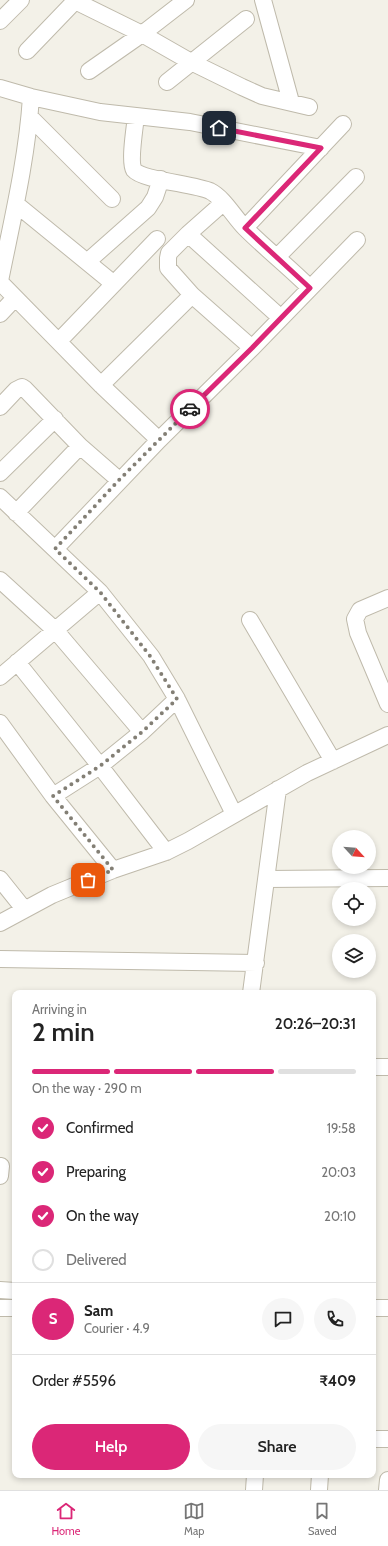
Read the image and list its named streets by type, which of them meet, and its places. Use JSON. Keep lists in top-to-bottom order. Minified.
{"north":"bottom right","page":{"heading":["2 min","Arriving in","20:26–20:31"],"panel":["Sam","Courier · 4.9","Order #5596","₹409"],"bar":"On the way · 290 m","list":[["Confirmed","19:58"],["Preparing","20:03"],["On the way","20:10"],"Delivered"],"round":"S","buttons":["Help","Share"],"tabs":["Home","Map","Saved"]}}
